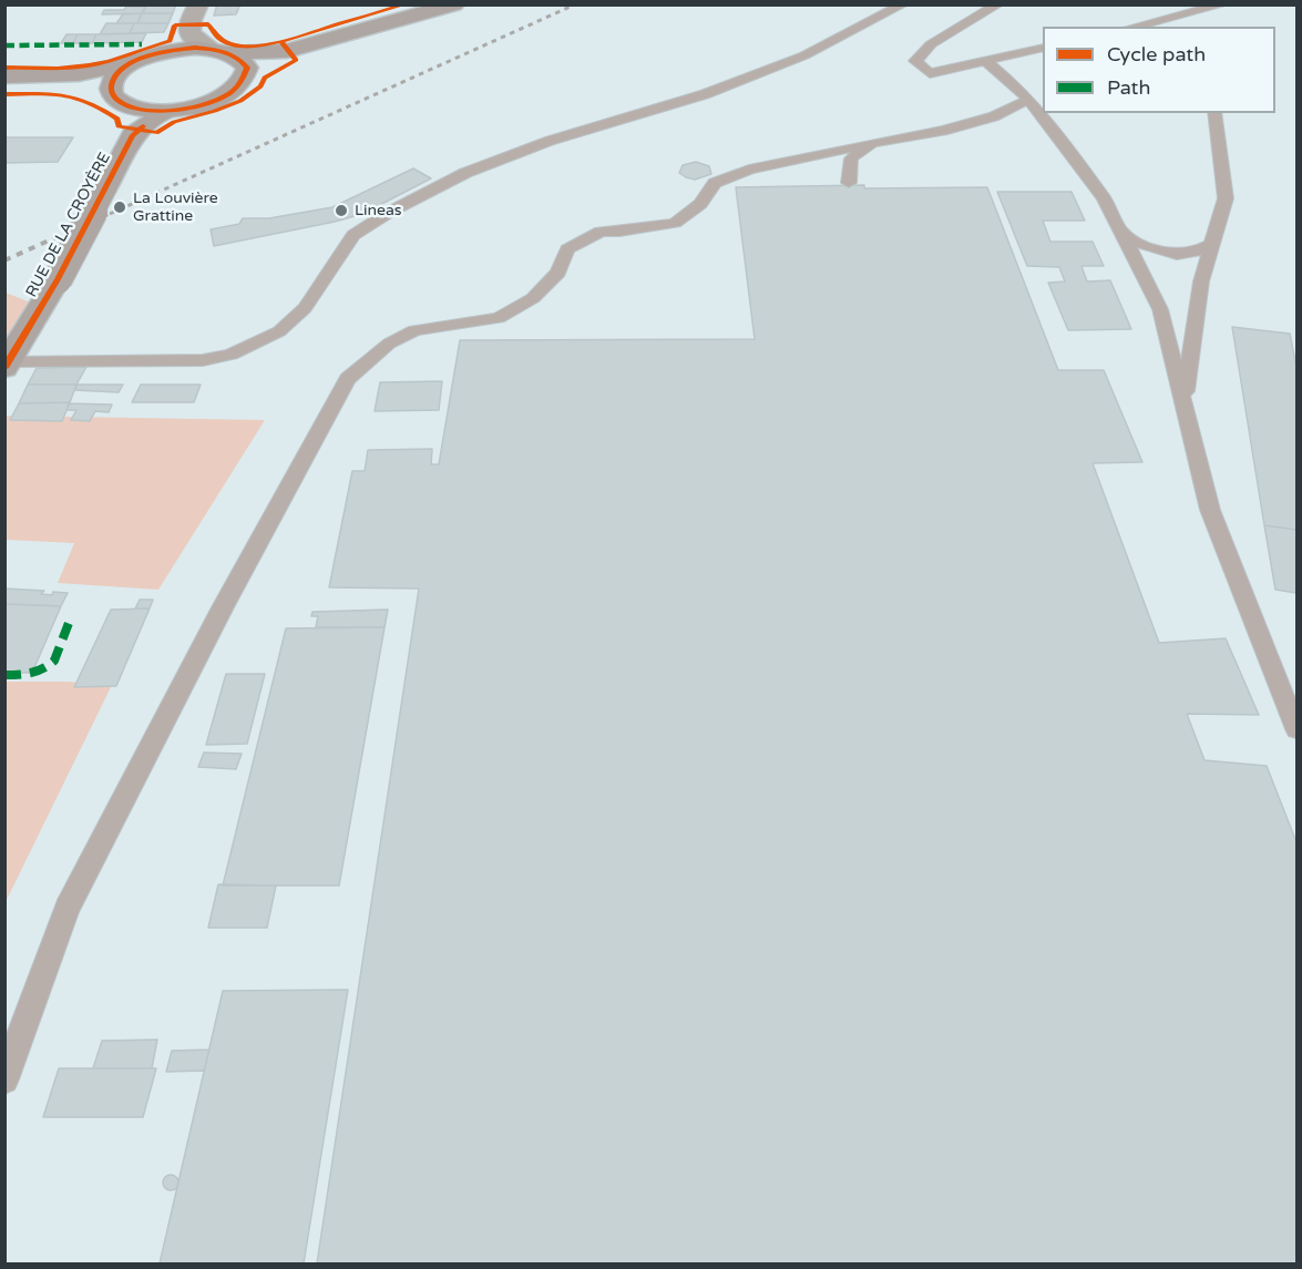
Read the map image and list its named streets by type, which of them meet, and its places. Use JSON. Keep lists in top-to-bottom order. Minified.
{"streets":{"main road":["RUE DE LA CROYÈRE"]},"places":["La Louvière Grattine","Lineas"],"legend":["Cycle path","Path"]}
